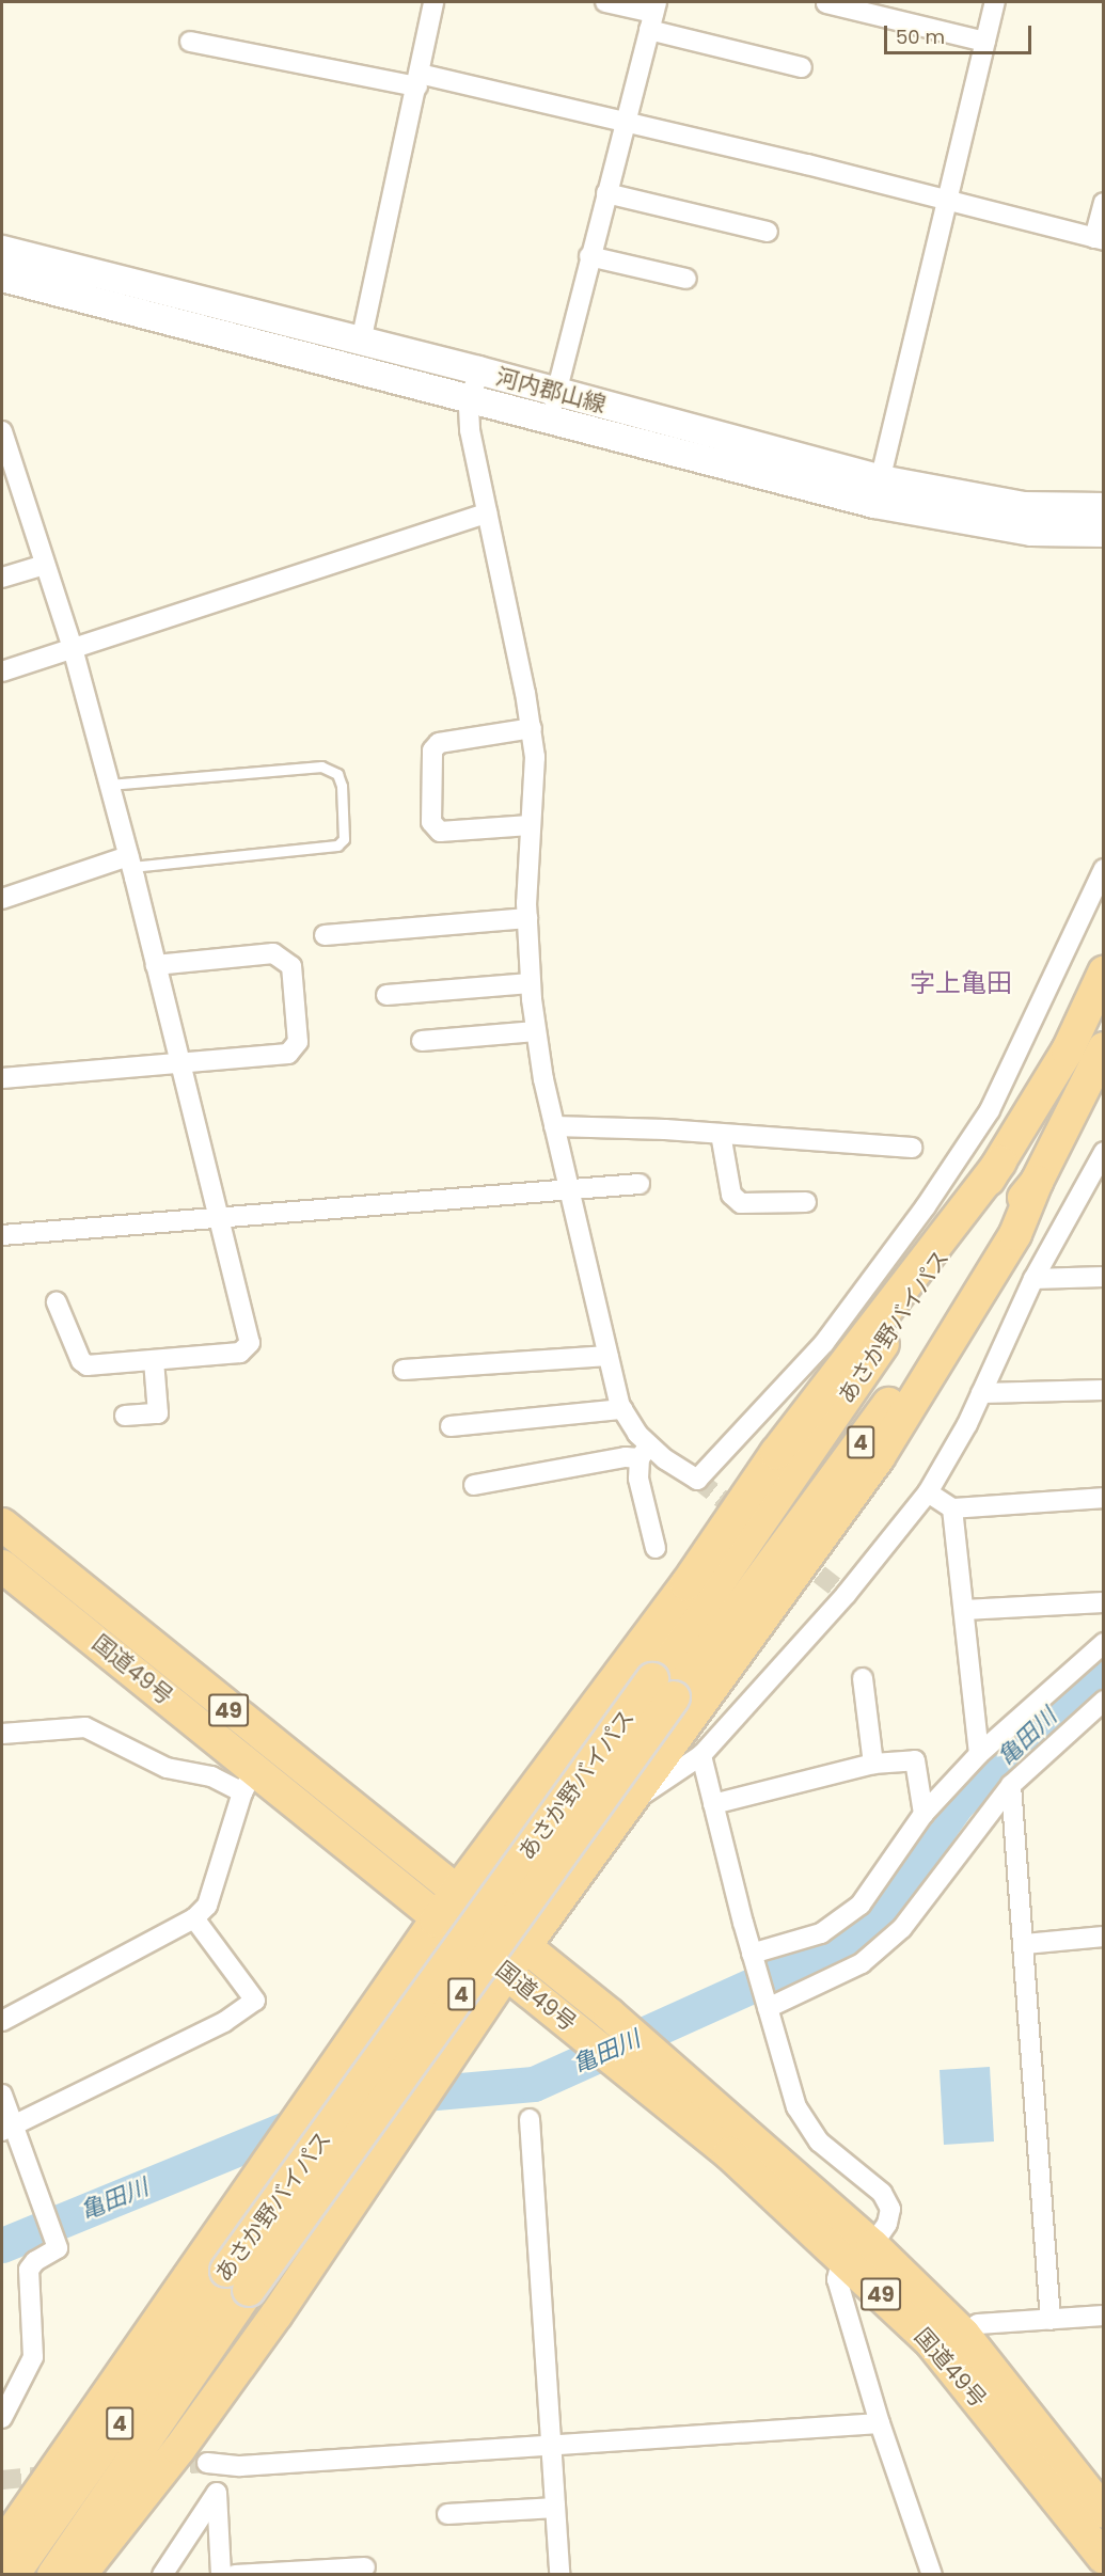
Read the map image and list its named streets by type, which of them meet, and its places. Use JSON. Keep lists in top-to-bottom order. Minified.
{"streets":{"highway":["あさか野バイパス","4","国道49号","49"],"main road":["河内郡山線"]},"districts":["字上亀田"],"water":["亀田川"],"scale_bar":"50 m"}
